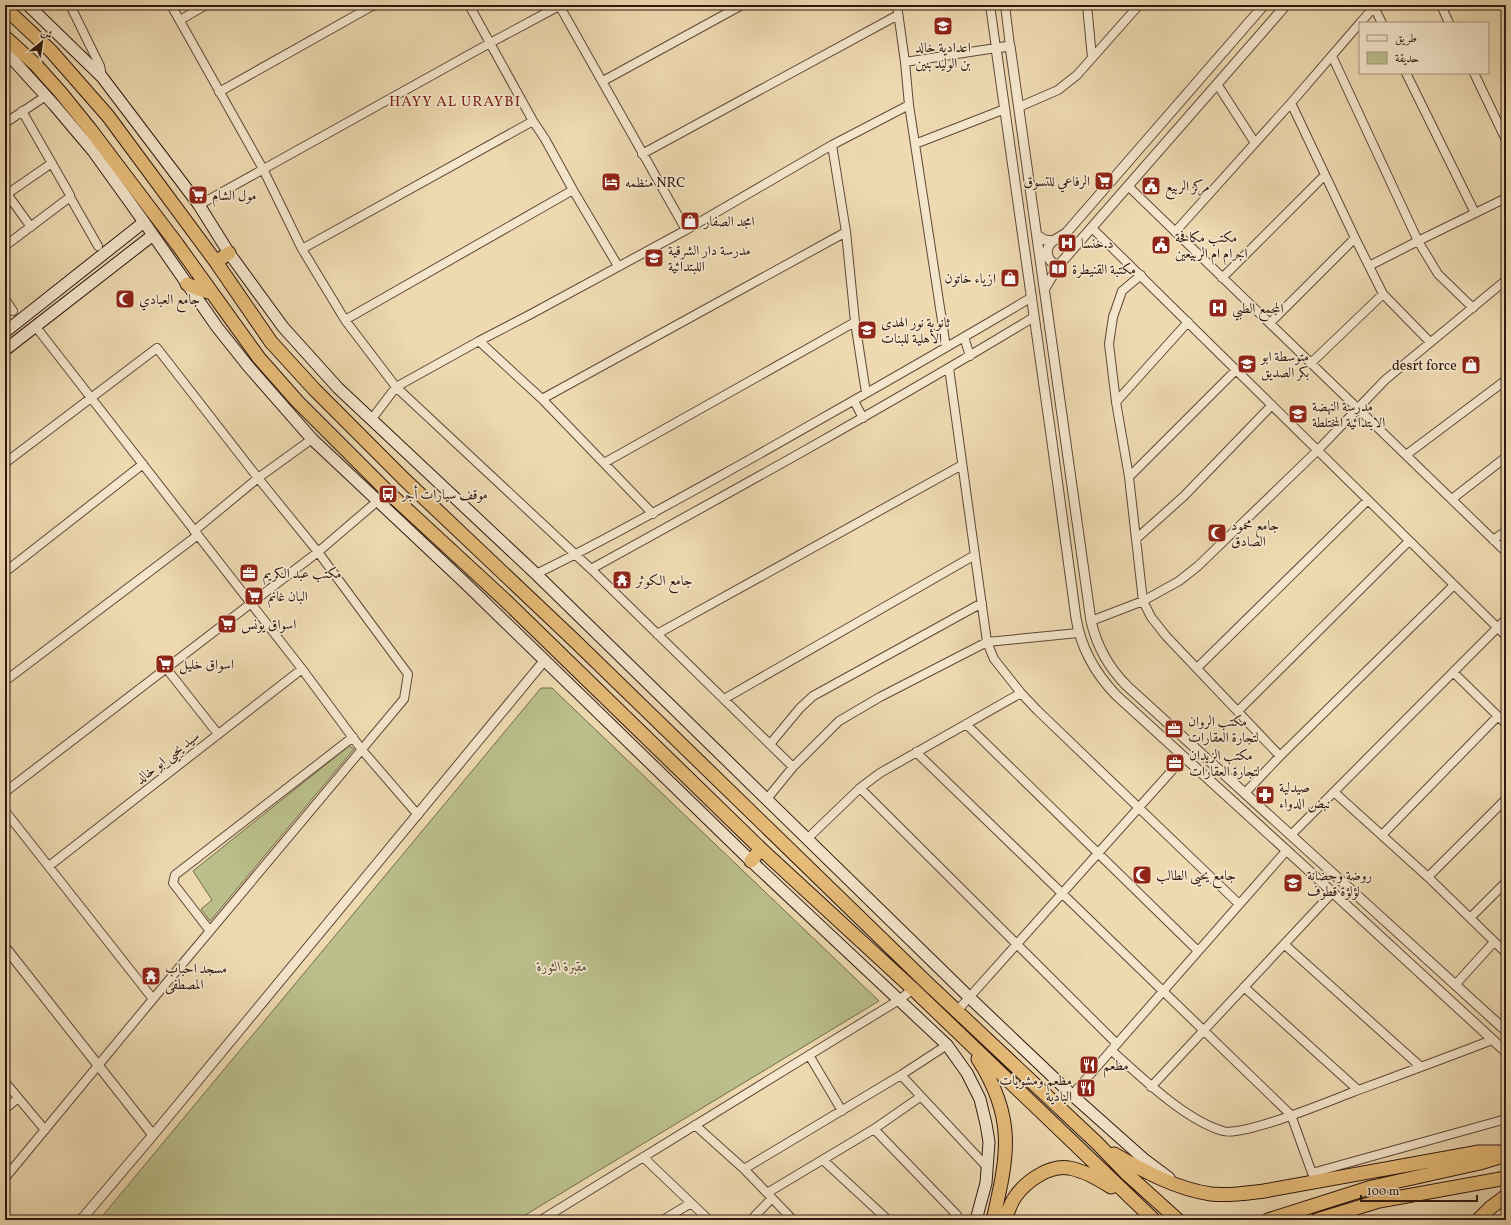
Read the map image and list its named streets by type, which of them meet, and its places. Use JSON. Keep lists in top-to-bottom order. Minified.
{"streets":{"street":["سيد يحيى ابو خالد"]},"districts":["HAYY AL URAYBI"],"parks":["مقبرة الثورة"],"places":{"school or university":["اعدادية خالد بن الوليد بنين","مدرسة دار الشرقية اللبتدائية","ثانوية نور الهدى الأهلية للبنات","متوسطة ابو بكر الصديق","مدرسة النهضة الابتدائية المختلطة","روضة وحضانة لؤلؤة قطوف"],"supermarket":["الرفاعي للتسوق","مول الشام","البان غانم","اسواق يونس","اسواق خليل"],"hotel":["منظمه NRC"],"public building":["مركز الربيع","مكتب مكافحة اجرام ام الربيعين"],"shop":["امجد الصفار","ازياء خاتون","desrt force"],"hospital":["د.خنسا","المجمع الطبي"],"library":["مكتبة القنيطرة"],"mosque":["جامع العبادي","جامع محمود الصادق","جامع يحيى الطالب"],"bus stop":["موقف سيارات أجر"],"office":["مكتب عبد الكريم","مكتب الروان لتجارة العقارات","مكتب الزيدان لتجارة العقارات"],"temple":["جامع الكوثر","مسجد احباب المصطفى"],"pharmacy":["صيدلية نبض الدواء"],"restaurant":["مطعم","مطعم ومشويات البادية"]},"legend":["طريق","حديقة"],"scale_bar":"100 m","north":"top right"}
